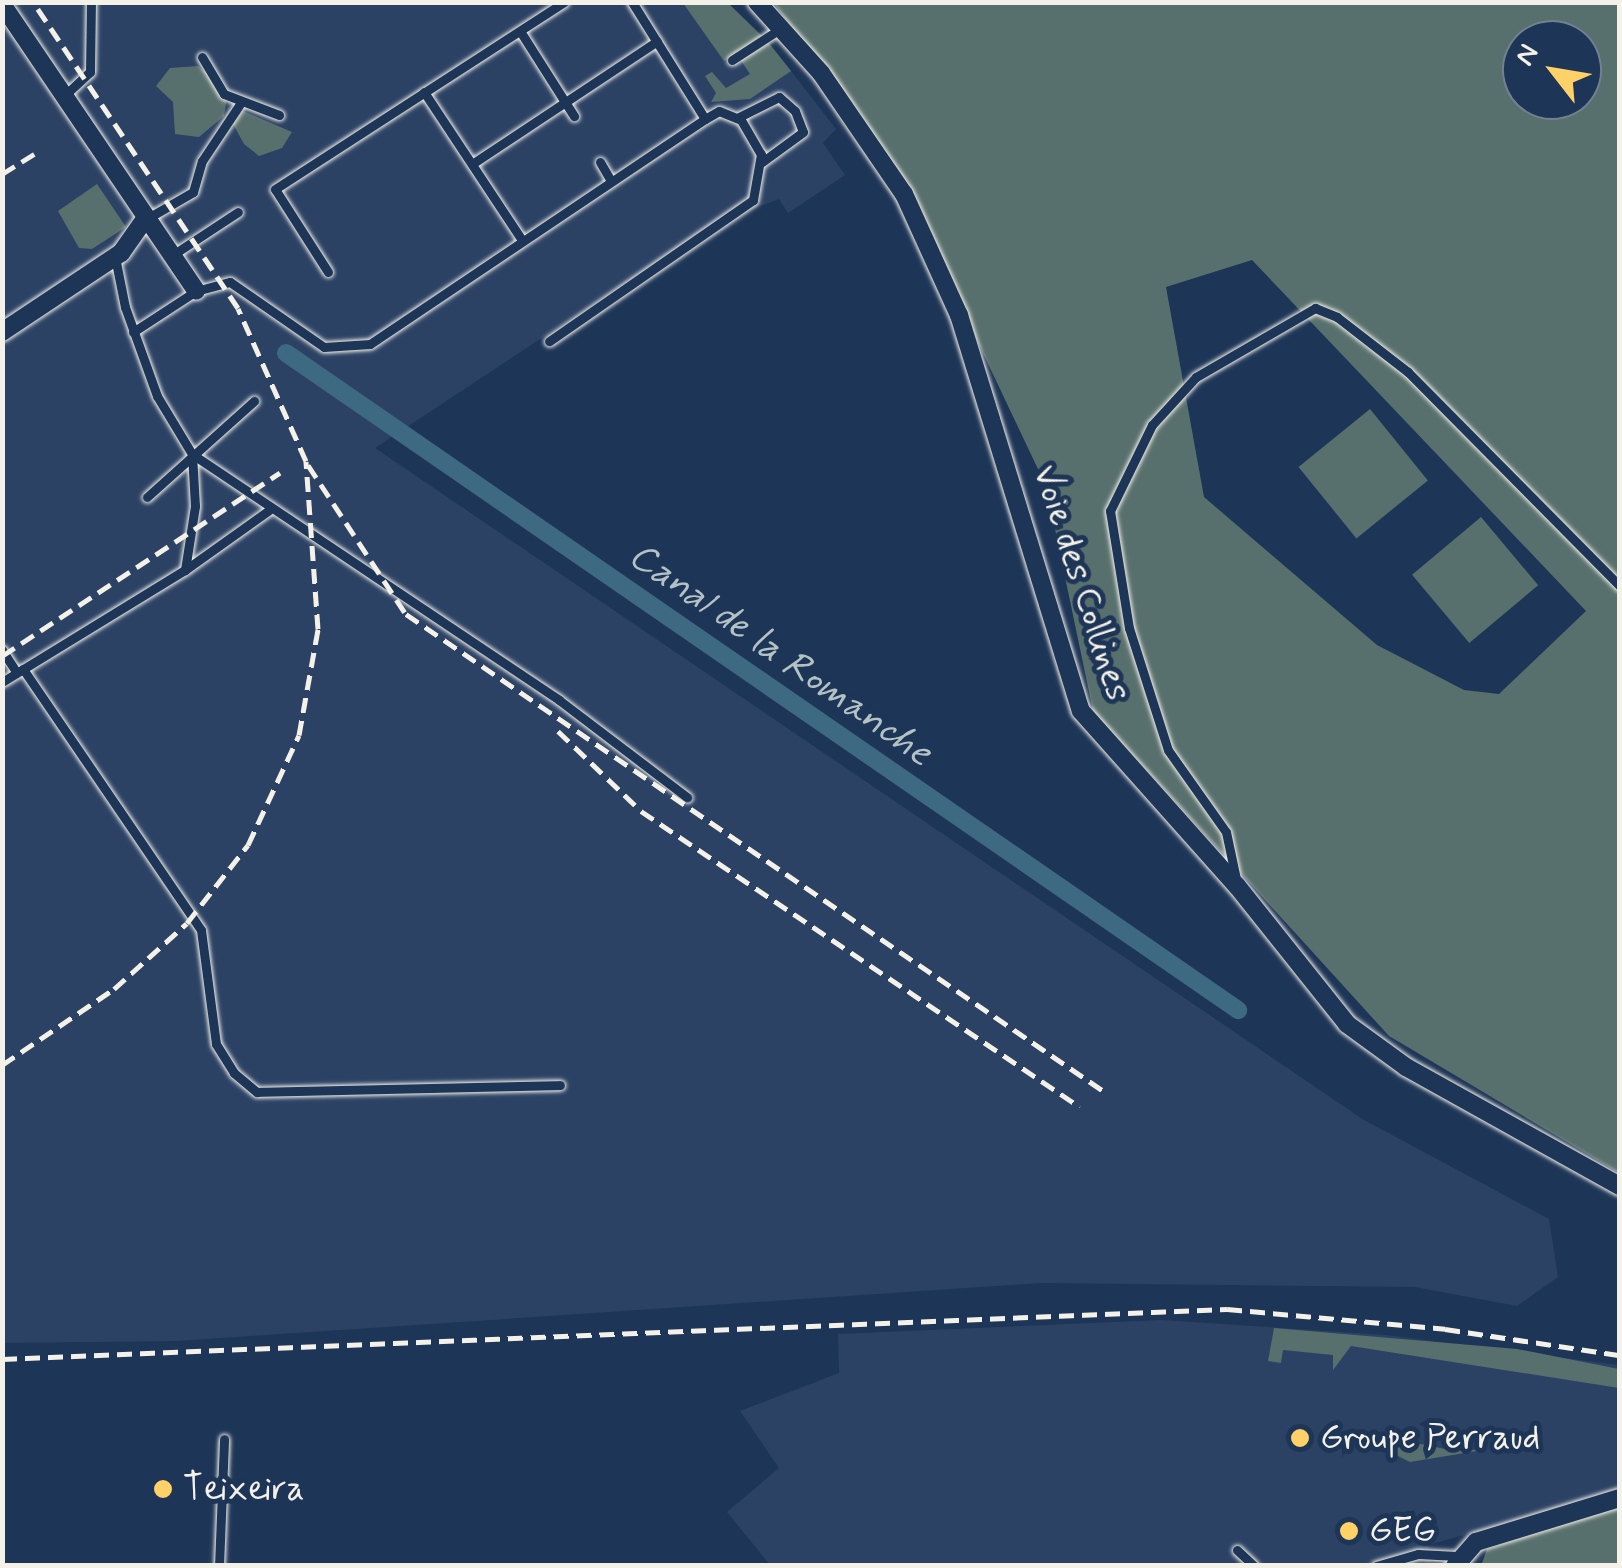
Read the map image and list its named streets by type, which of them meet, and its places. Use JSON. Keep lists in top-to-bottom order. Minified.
{"streets":{"street":["Voie des Collines"]},"water":["Canal de la Romanche"],"places":["Groupe Perraud","Teixeira","GEG"],"north":"top left"}
